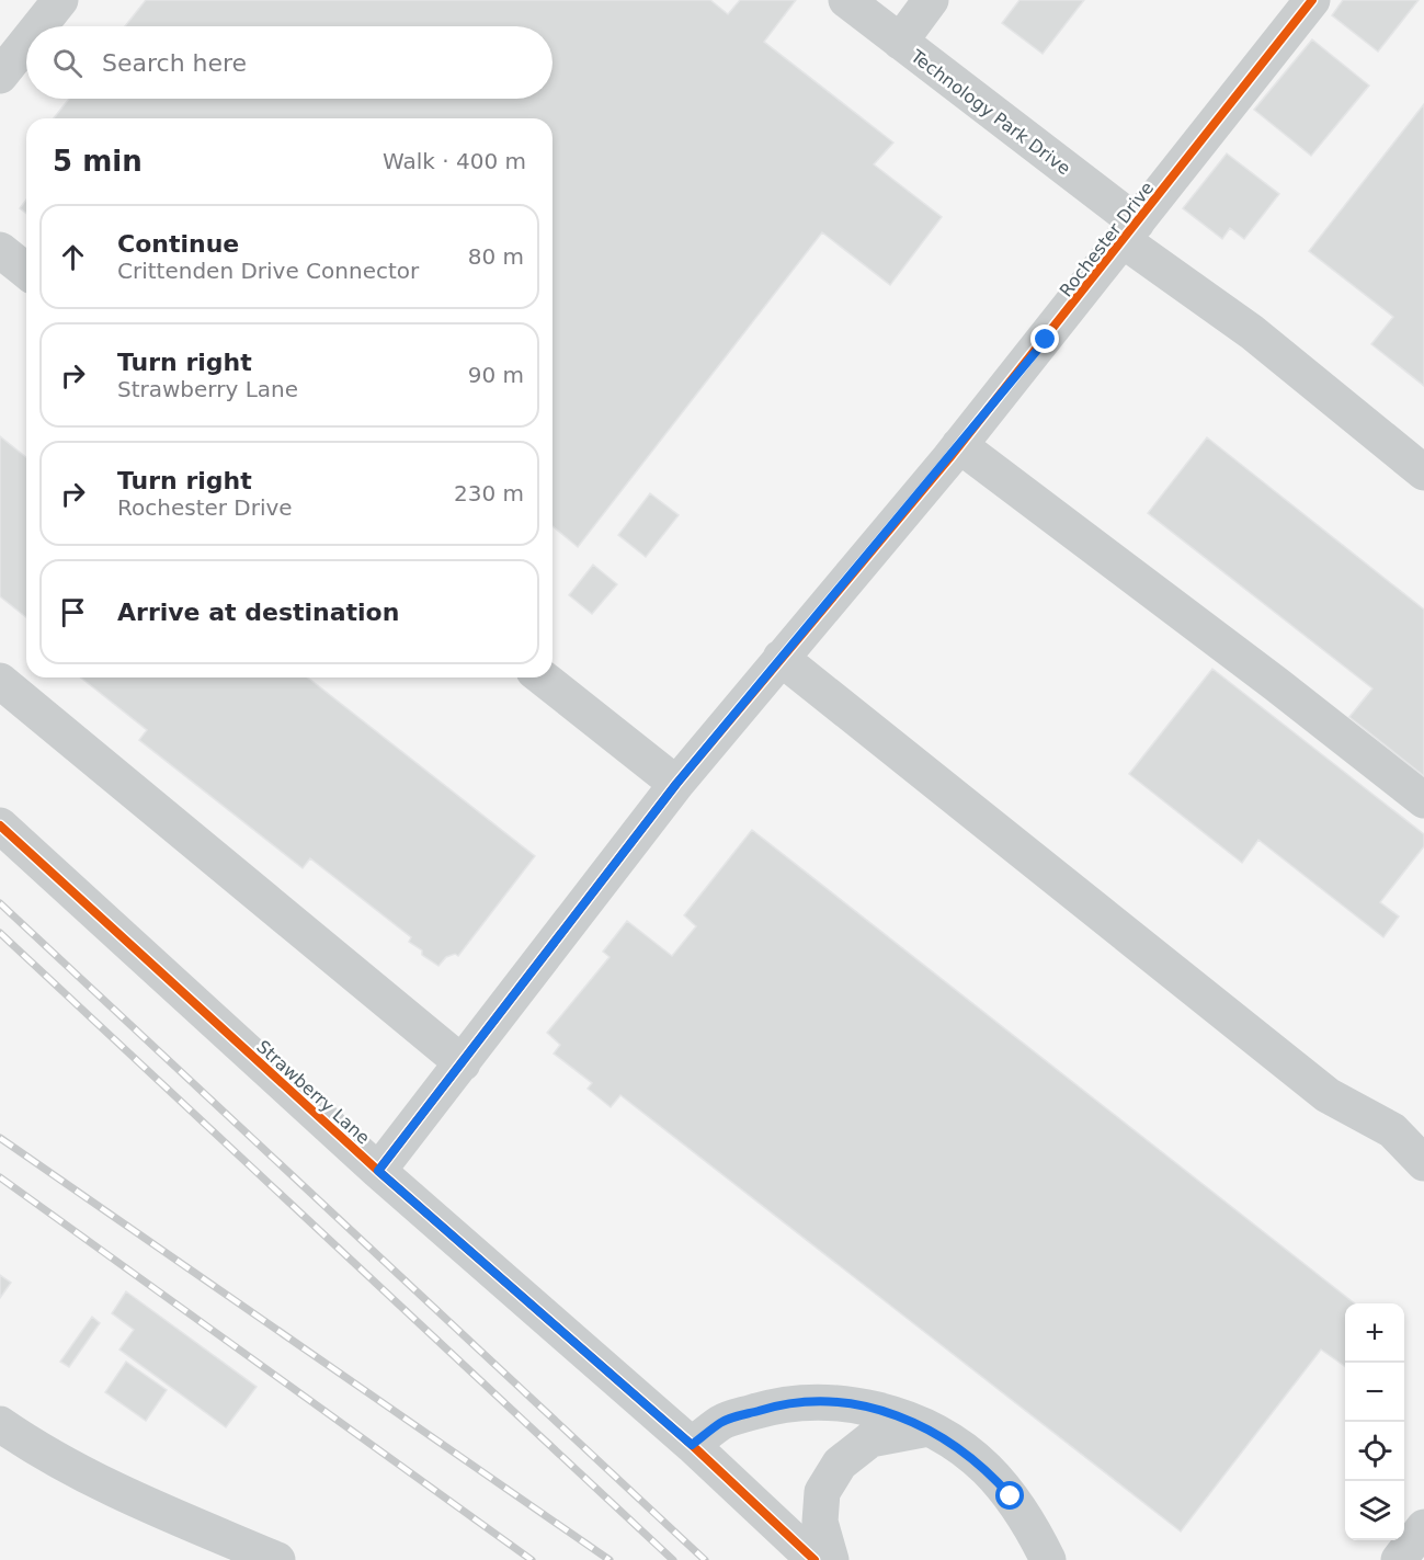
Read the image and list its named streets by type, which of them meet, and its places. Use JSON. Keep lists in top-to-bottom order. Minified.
{"streets":{"street":["Technology Park Drive","Rochester Drive","Strawberry Lane"]},"crossings":[["Technology Park Drive","Rochester Drive"],["Rochester Drive","Strawberry Lane"]],"page":{"search":"Search here","heading":["5 min","Walk · 400 m"],"list":[["Continue","Crittenden Drive Connector","80 m"],["Turn right","Strawberry Lane","90 m"],["Turn right","Rochester Drive","230 m"],"Arrive at destination"],"map_buttons":["+","−"]}}
